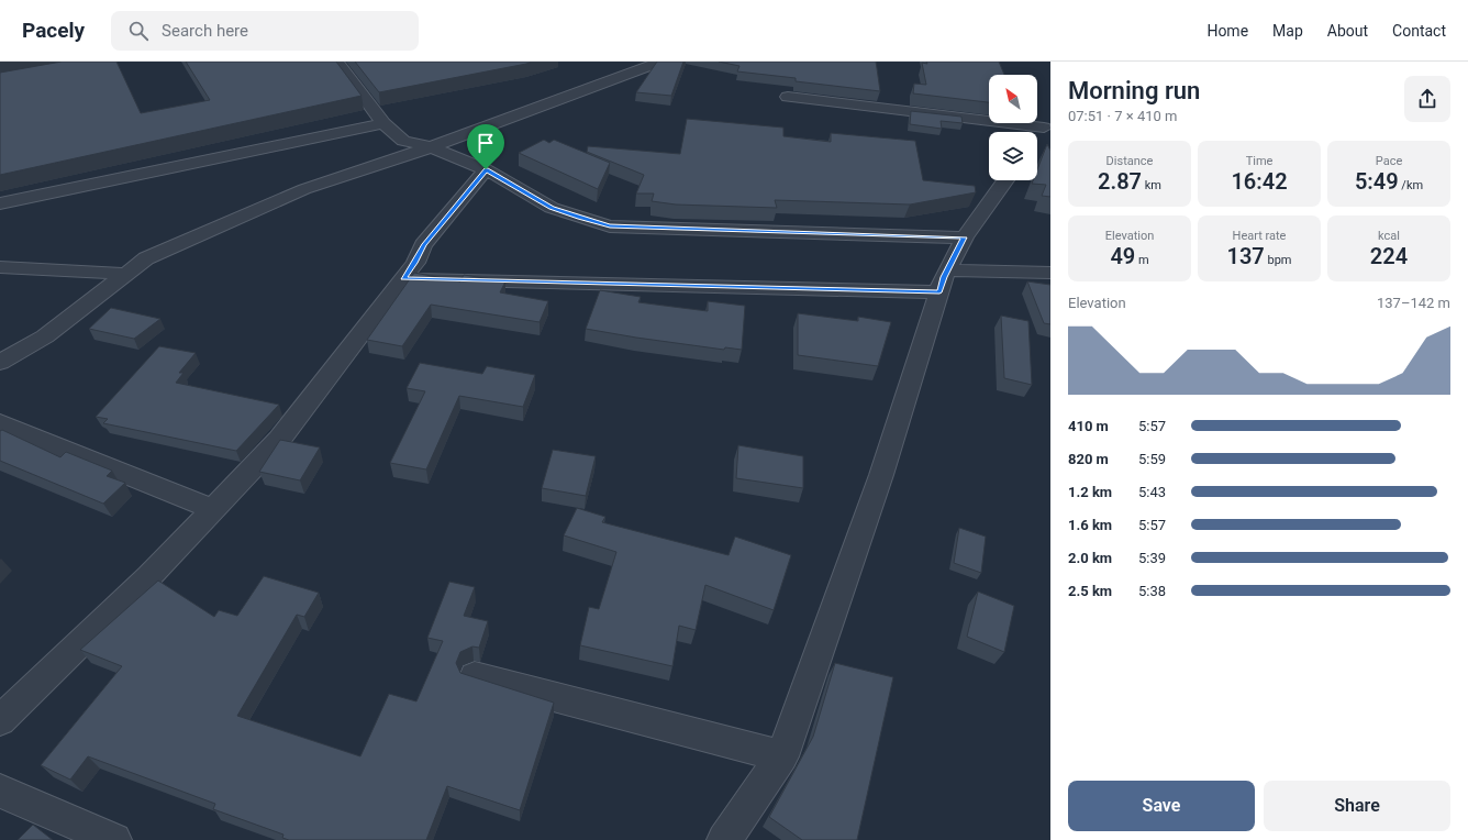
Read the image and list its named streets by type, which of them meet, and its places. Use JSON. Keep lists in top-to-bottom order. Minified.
{"north":"top left","page":{"header":"Pacely","search":"Search here","nav":["Home","Map","About","Contact"],"heading":["Morning run","07:51 · 7 × 410 m"],"stats":[["Distance","2.87 km"],["Time","16:42"],["Pace","5:49 /km"],["Elevation","49 m"],["Heart rate","137 bpm"],["kcal","224"]],"chart":["Elevation","137–142 m"],"list":[{"name":"410 m","note":"5:57"},{"name":"820 m","note":"5:59"},{"name":"1.2 km","note":"5:43"},{"name":"1.6 km","note":"5:57"},{"name":"2.0 km","note":"5:39"},{"name":"2.5 km","note":"5:38"}],"buttons":["Save","Share"]}}
